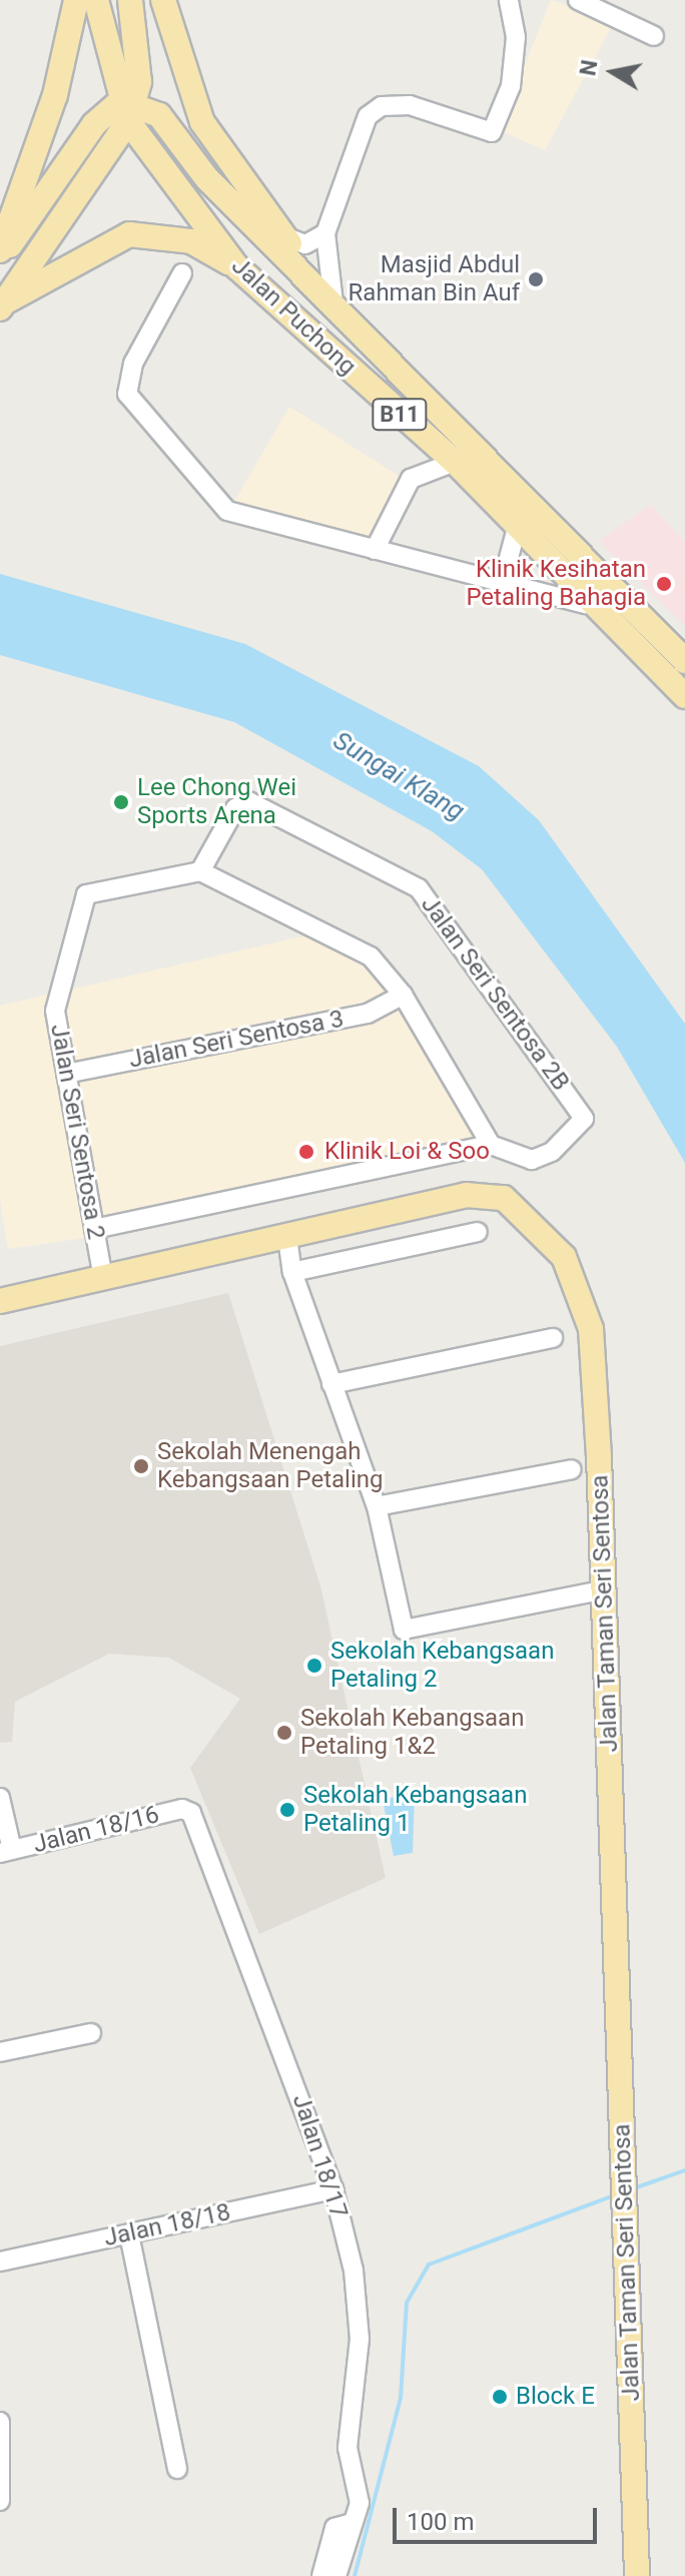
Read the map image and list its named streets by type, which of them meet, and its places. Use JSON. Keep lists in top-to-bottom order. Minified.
{"streets":{"main road":["Jalan Puchong","B11","Jalan Taman Seri Sentosa"],"street":["Jalan Seri Sentosa 2B","Jalan Seri Sentosa 3","Jalan Seri Sentosa 2","Jalan 18/16","Jalan 18/17","Jalan 18/18"]},"crossings":[["Jalan Seri Sentosa 2B","Jalan Seri Sentosa 2"],["Jalan Seri Sentosa 3","Jalan Seri Sentosa 2"],["Jalan Seri Sentosa 2","Jalan Taman Seri Sentosa"],["Jalan 18/16","Jalan 18/17"],["Jalan 18/17","Jalan 18/18"]],"water":["Sungai Klang"],"places":["Masjid Abdul Rahman Bin Auf","Klinik Kesihatan Petaling Bahagia","Lee Chong Wei Sports Arena","Klinik Loi & Soo","Sekolah Menengah Kebangsaan Petaling","Sekolah Kebangsaan Petaling 2","Sekolah Kebangsaan Petaling 1&2","Sekolah Kebangsaan Petaling 1","Block E"],"scale_bar":"100 m","north":"left"}
